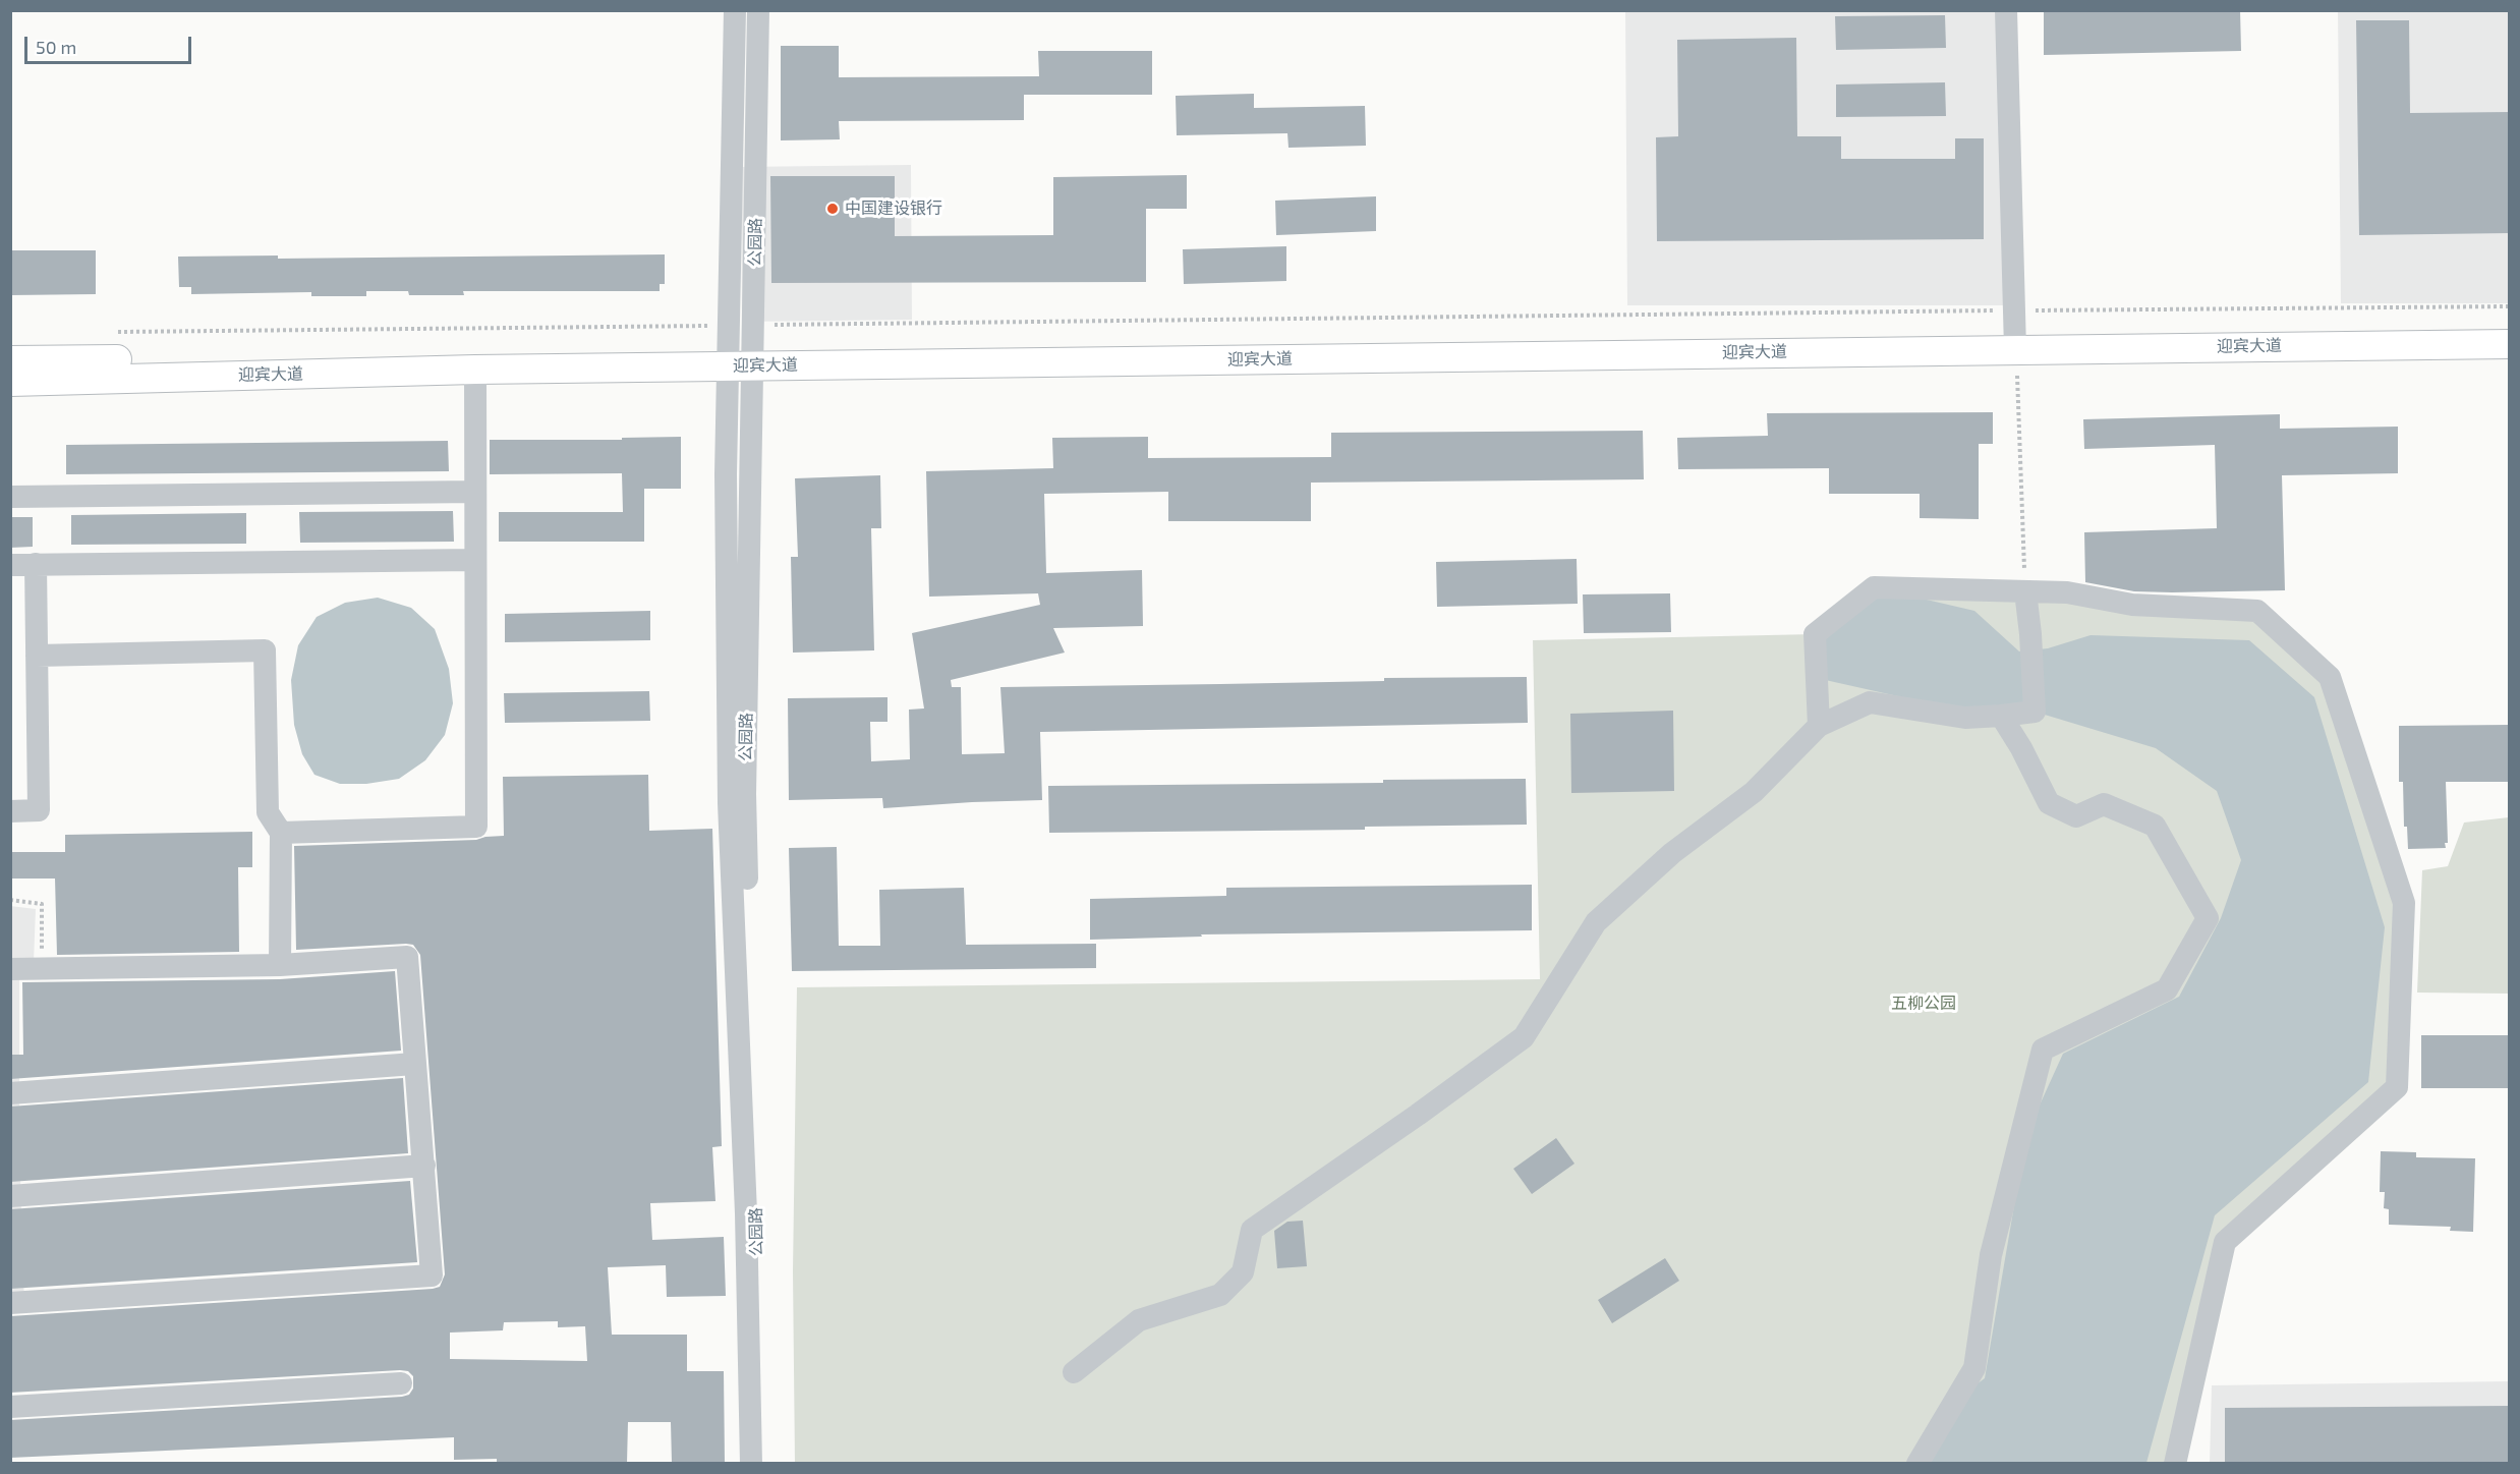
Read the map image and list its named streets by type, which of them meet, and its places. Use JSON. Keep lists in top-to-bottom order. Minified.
{"streets":{"main road":["迎宾大道"],"street":["公园路"]},"crossings":[["公园路","迎宾大道"]],"parks":["五柳公园"],"places":["中国建设银行"],"scale_bar":"50 m"}
